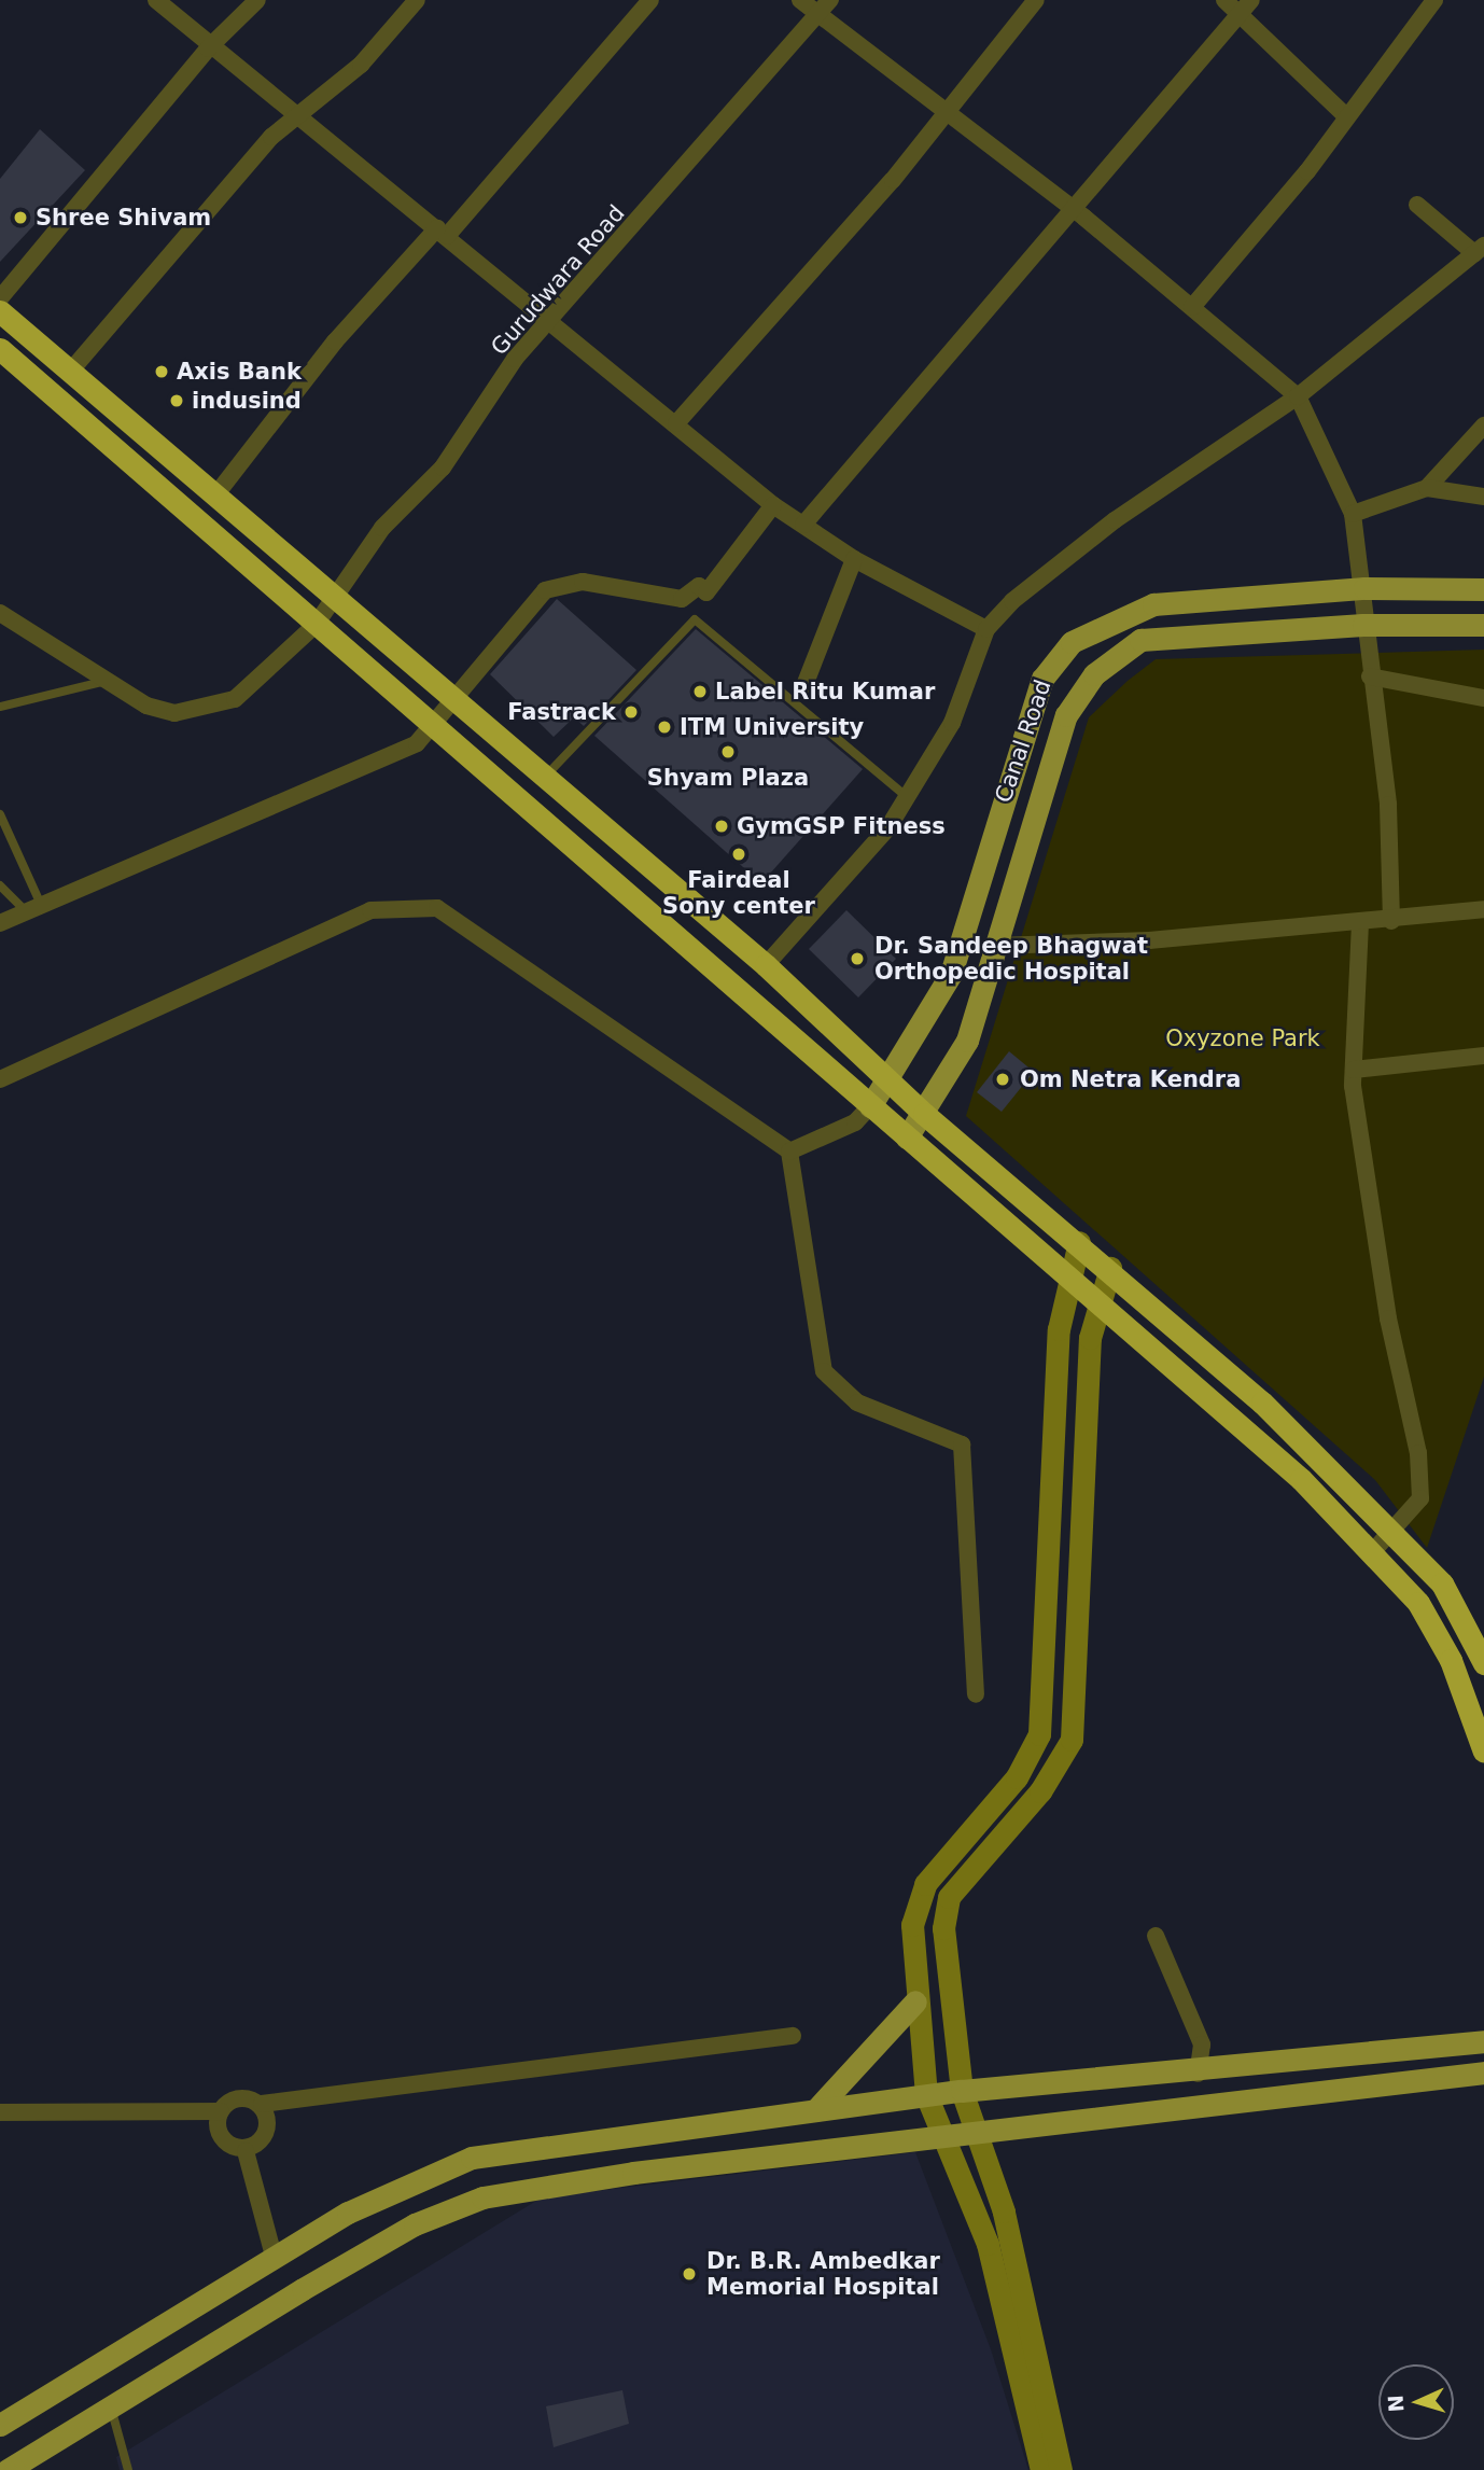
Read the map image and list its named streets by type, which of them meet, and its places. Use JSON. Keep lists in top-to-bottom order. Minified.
{"streets":{"main road":["Canal Road"],"street":["Gurudwara Road"]},"parks":["Oxyzone Park"],"places":["Shree Shivam","Axis Bank","indusind","Label Ritu Kumar","Fastrack","ITM University","Shyam Plaza","GymGSP Fitness","Fairdeal Sony center","Dr. Sandeep Bhagwat Orthopedic Hospital","Om Netra Kendra","Dr. B.R. Ambedkar Memorial Hospital"],"north":"left"}
